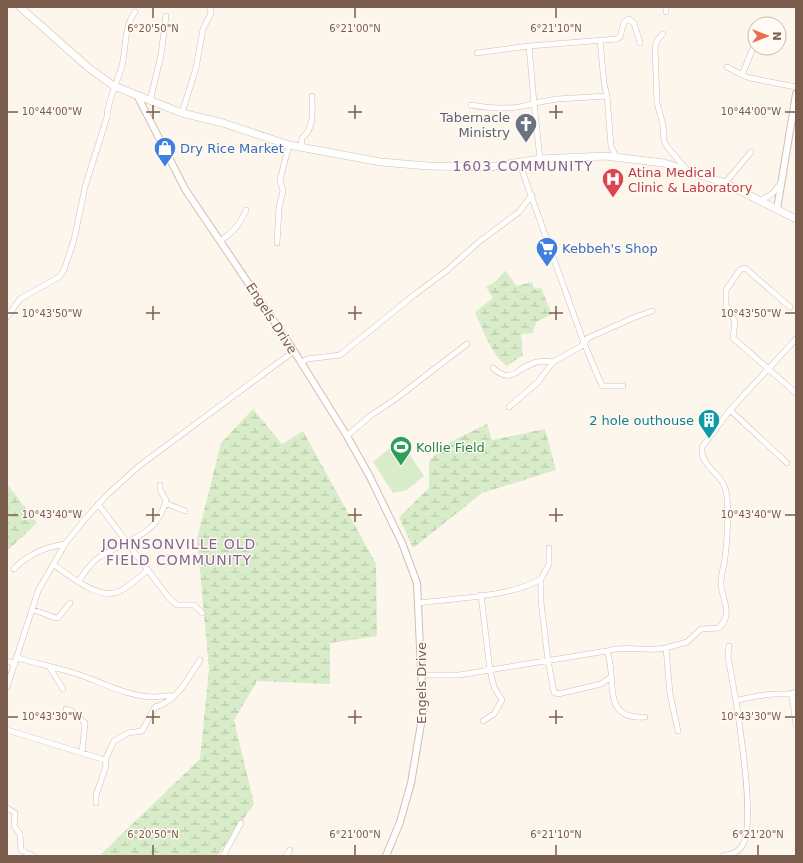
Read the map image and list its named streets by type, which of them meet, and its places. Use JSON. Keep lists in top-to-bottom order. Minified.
{"streets":{"street":["Engels Drive"]},"districts":["1603 COMMUNITY","JOHNSONVILLE OLD FIELD COMMUNITY"],"places":{"church":["Tabernacle Ministry"],"shop":["Dry Rice Market"],"hospital":["Atina Medical Clinic & Laboratory"],"supermarket":["Kebbeh's Shop"],"building":["2 hole outhouse"],"sports":["Kollie Field"]},"north":"right","coordinates":["6°20'50\"N","6°21'00\"N","6°21'10\"N","10°44'00\"W","10°43'50\"W","10°43'40\"W","10°43'30\"W","6°21'20\"N"]}
